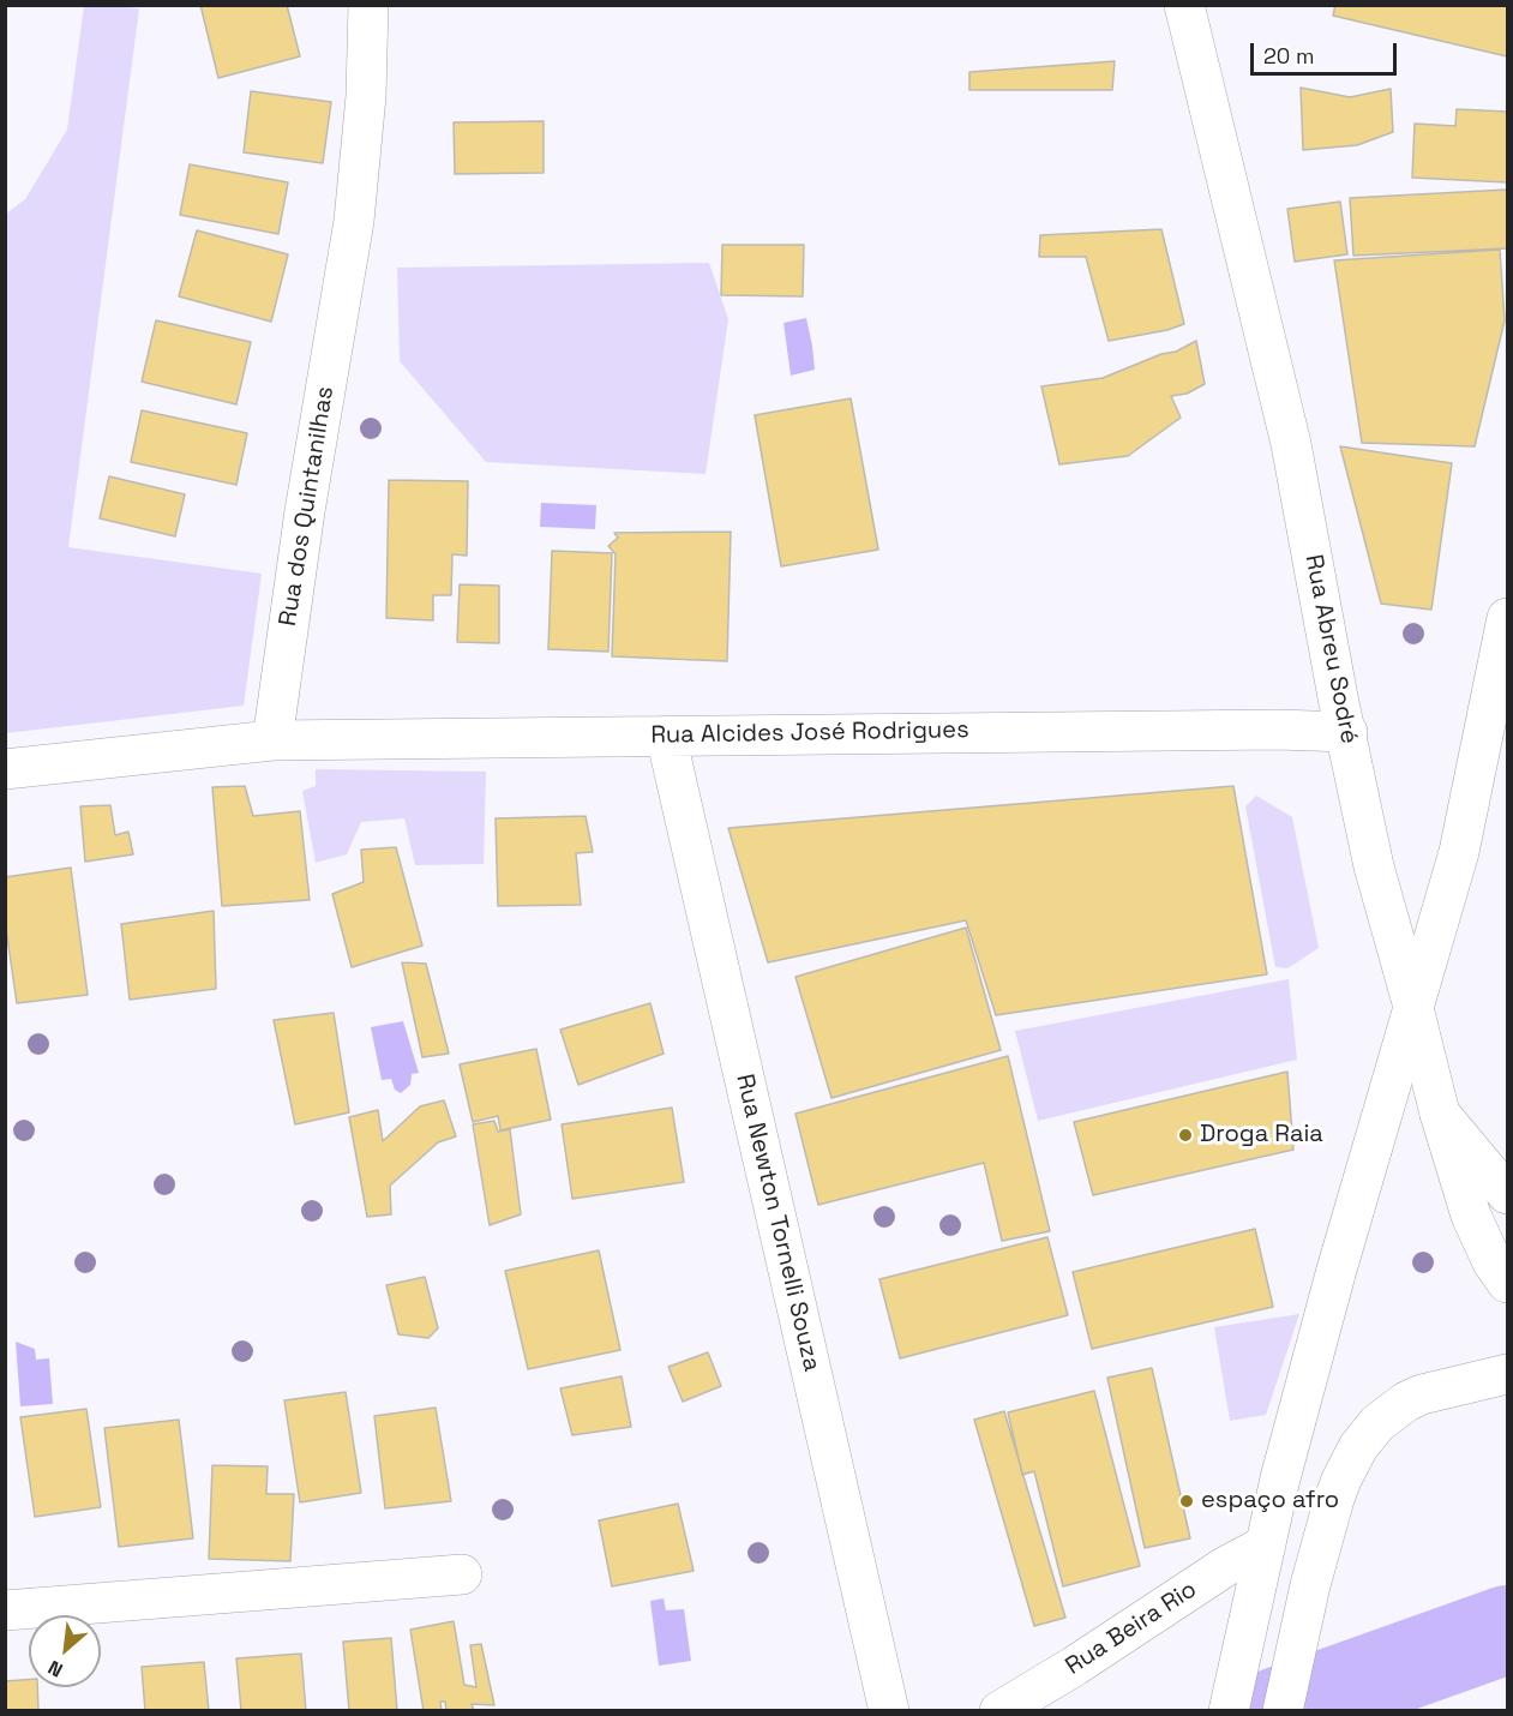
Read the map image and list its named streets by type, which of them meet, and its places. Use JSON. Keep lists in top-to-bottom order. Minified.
{"streets":{"street":["Rua dos Quintanilhas","Rua Abreu Sodré","Rua Alcides José Rodrigues","Rua Newton Tornelli Souza","Rua Beira Rio"]},"crossings":[["Rua dos Quintanilhas","Rua Alcides José Rodrigues"],["Rua Abreu Sodré","Rua Alcides José Rodrigues"],["Rua Alcides José Rodrigues","Rua Newton Tornelli Souza"]],"places":["Droga Raia","espaço afro"],"scale_bar":"20 m","north":"bottom left"}
